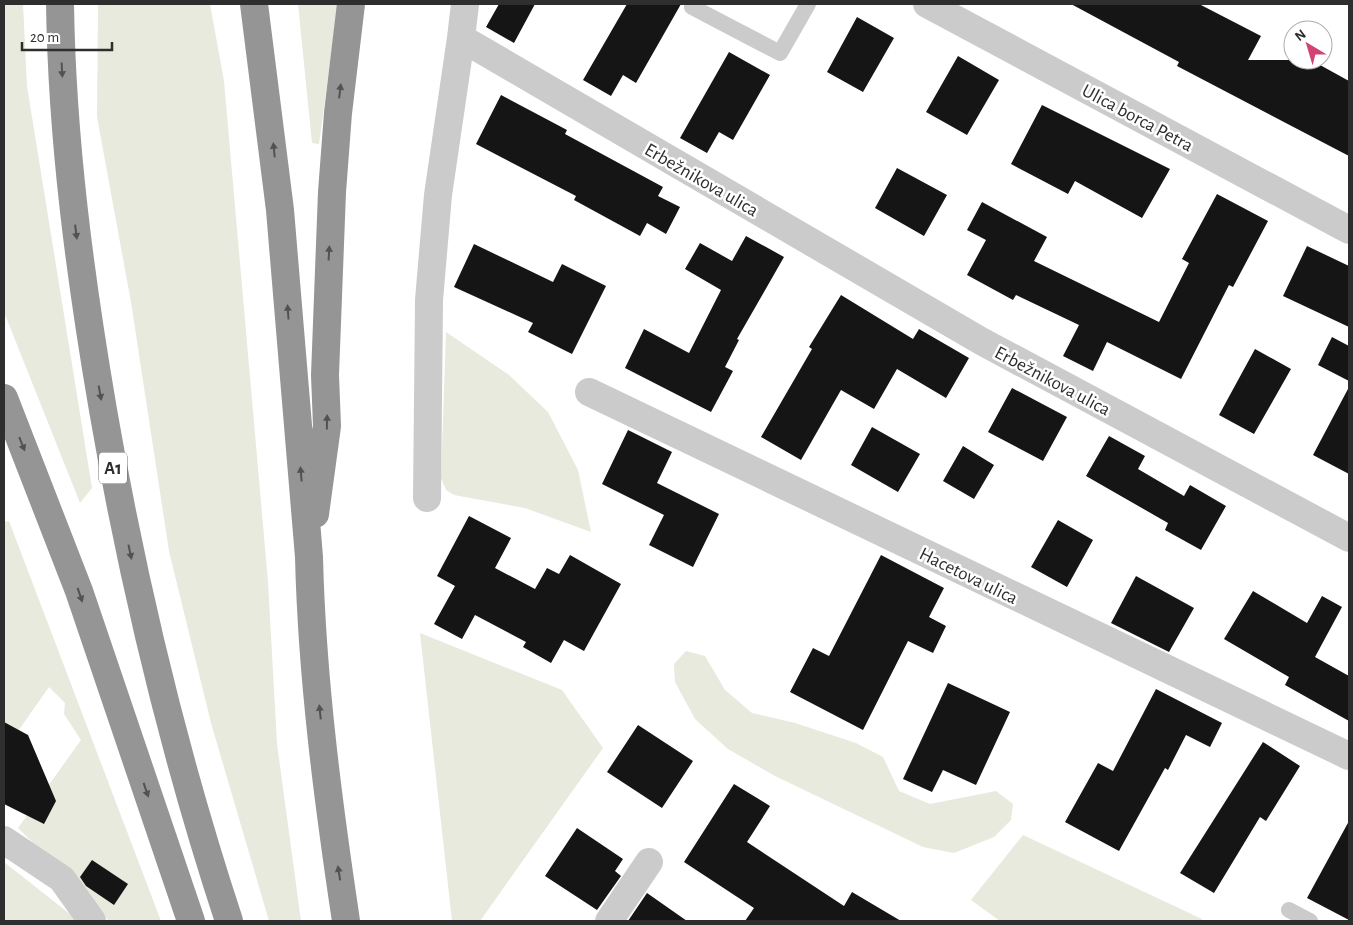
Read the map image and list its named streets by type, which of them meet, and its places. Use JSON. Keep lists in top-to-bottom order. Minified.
{"streets":{"highway":["A1"],"street":["Ulica borca Petra","Erbežnikova ulica","Hacetova ulica"]},"scale_bar":"20 m","north":"top left"}
